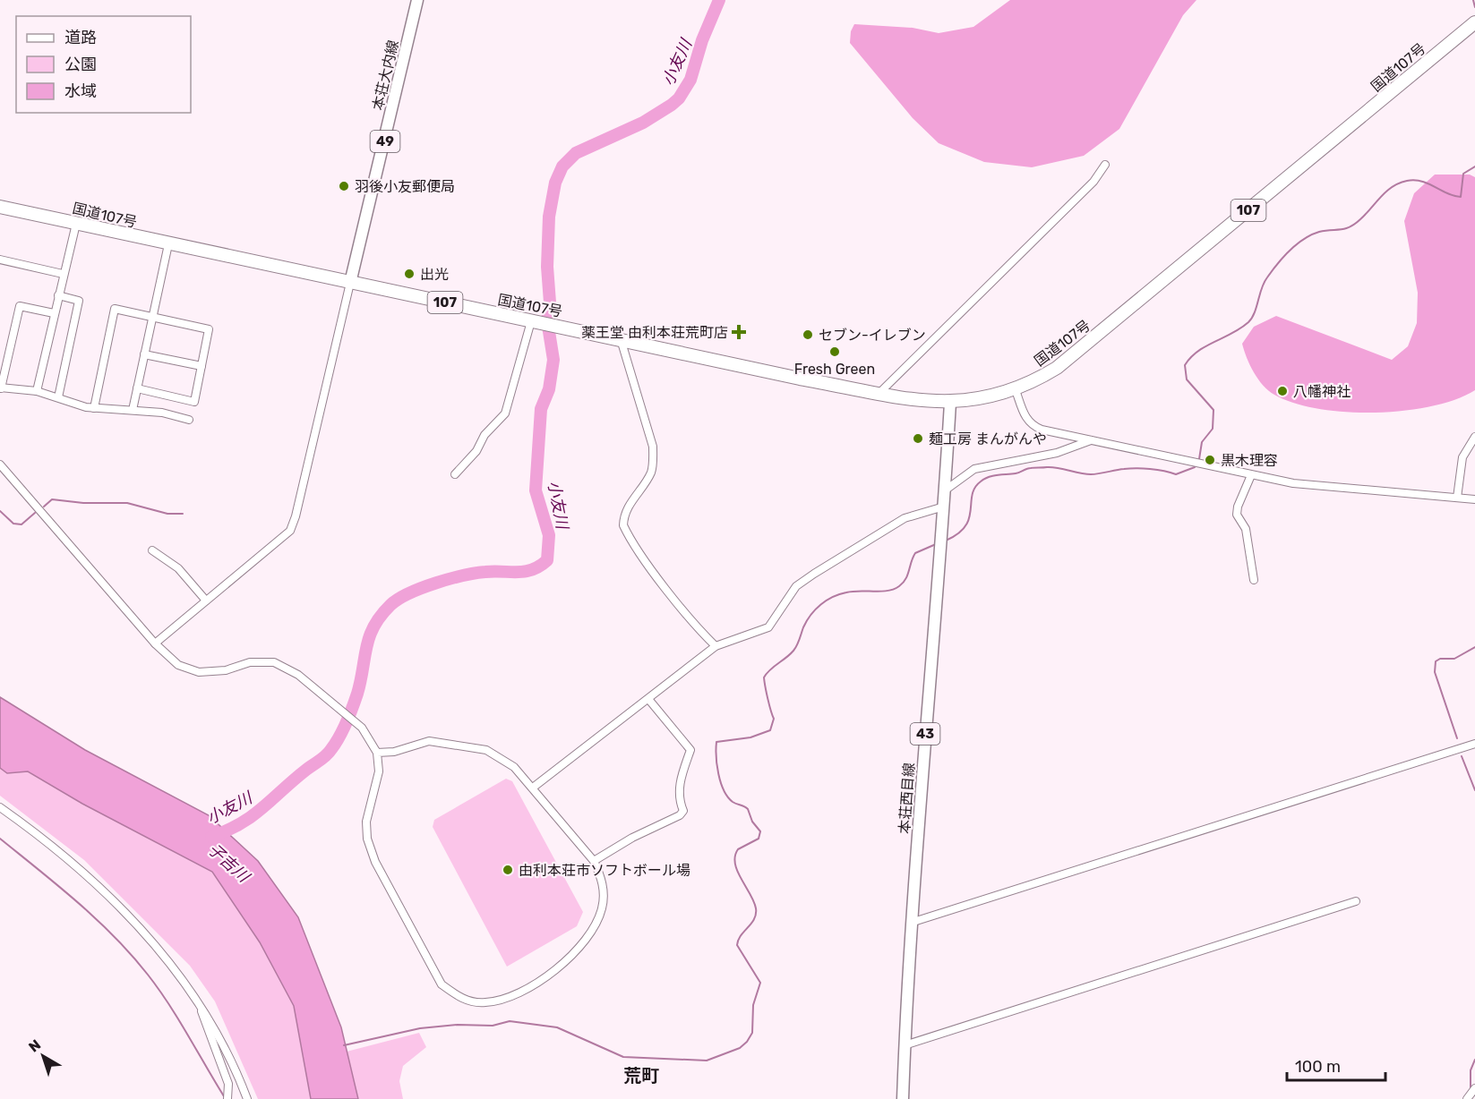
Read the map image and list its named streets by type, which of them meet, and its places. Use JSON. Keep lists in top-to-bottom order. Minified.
{"streets":{"highway":["国道107号","107"],"main road":["本荘大内線","49","43","本荘西目線"]},"crossings":[["国道107号","本荘大内線"],["国道107号","本荘西目線"]],"districts":["荒町"],"water":["小友川","子吉川"],"places":{"other":["羽後小友郵便局","出光","セブン-イレブン","Fresh Green","八幡神社","麺工房 まんがんや","黒木理容","由利本荘市ソフトボール場"],"health":["薬王堂 由利本荘荒町店"]},"legend":["道路","公園","水域"],"scale_bar":"100 m","north":"top left"}
